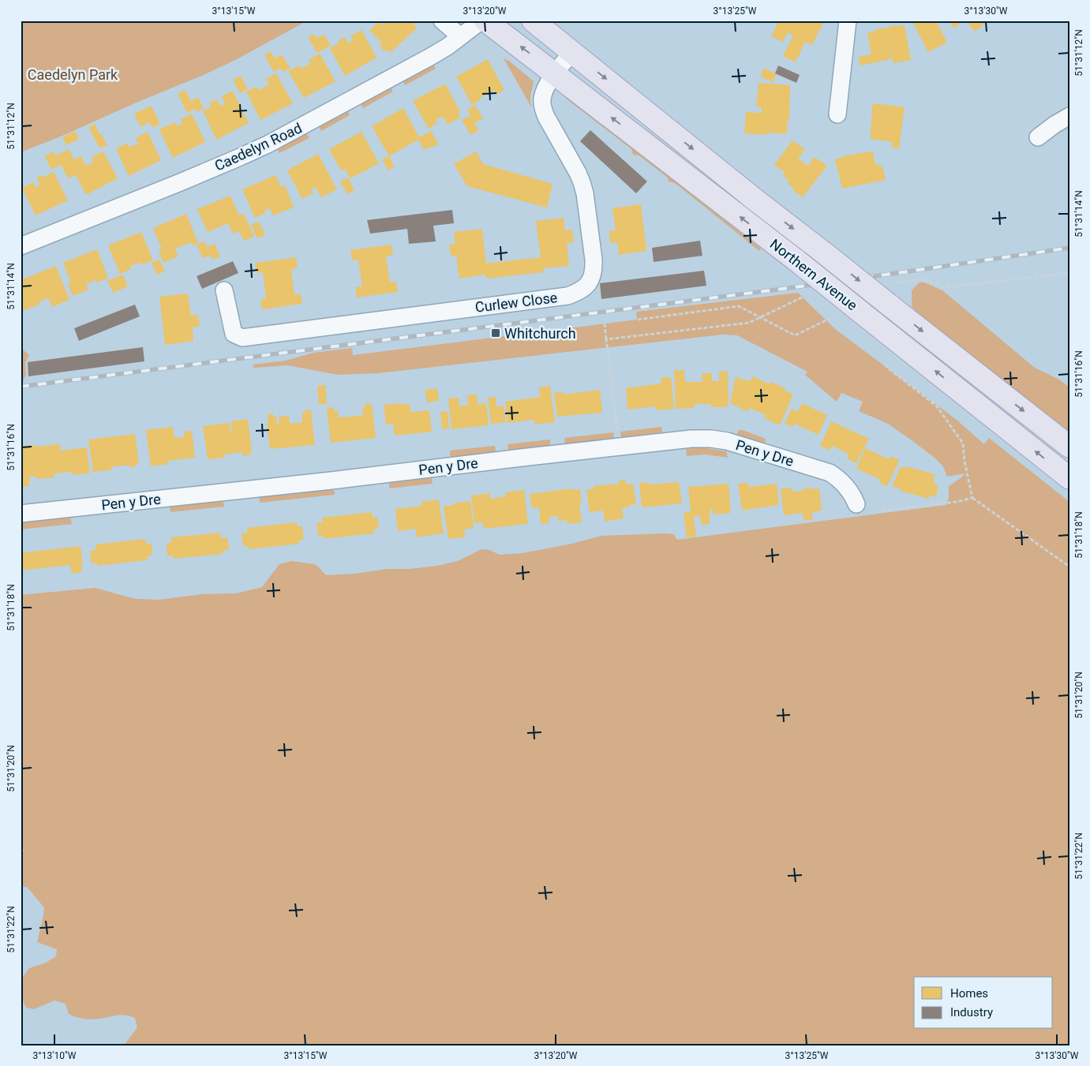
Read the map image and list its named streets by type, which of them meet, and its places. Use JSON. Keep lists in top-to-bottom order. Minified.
{"streets":{"highway":["Northern Avenue"],"street":["Caedelyn Road","Curlew Close","Pen y Dre"]},"crossings":[["Northern Avenue","Curlew Close"]],"parks":["Caedelyn Park"],"places":{"transit":["Whitchurch"]},"legend":["Homes","Industry"],"coordinates":["3°13'15\"W","3°13'20\"W","3°13'25\"W","3°13'30\"W","51°31'12\"N","51°31'14\"N","51°31'16\"N","51°31'18\"N","51°31'20\"N","51°31'22\"N","3°13'10\"W"]}
